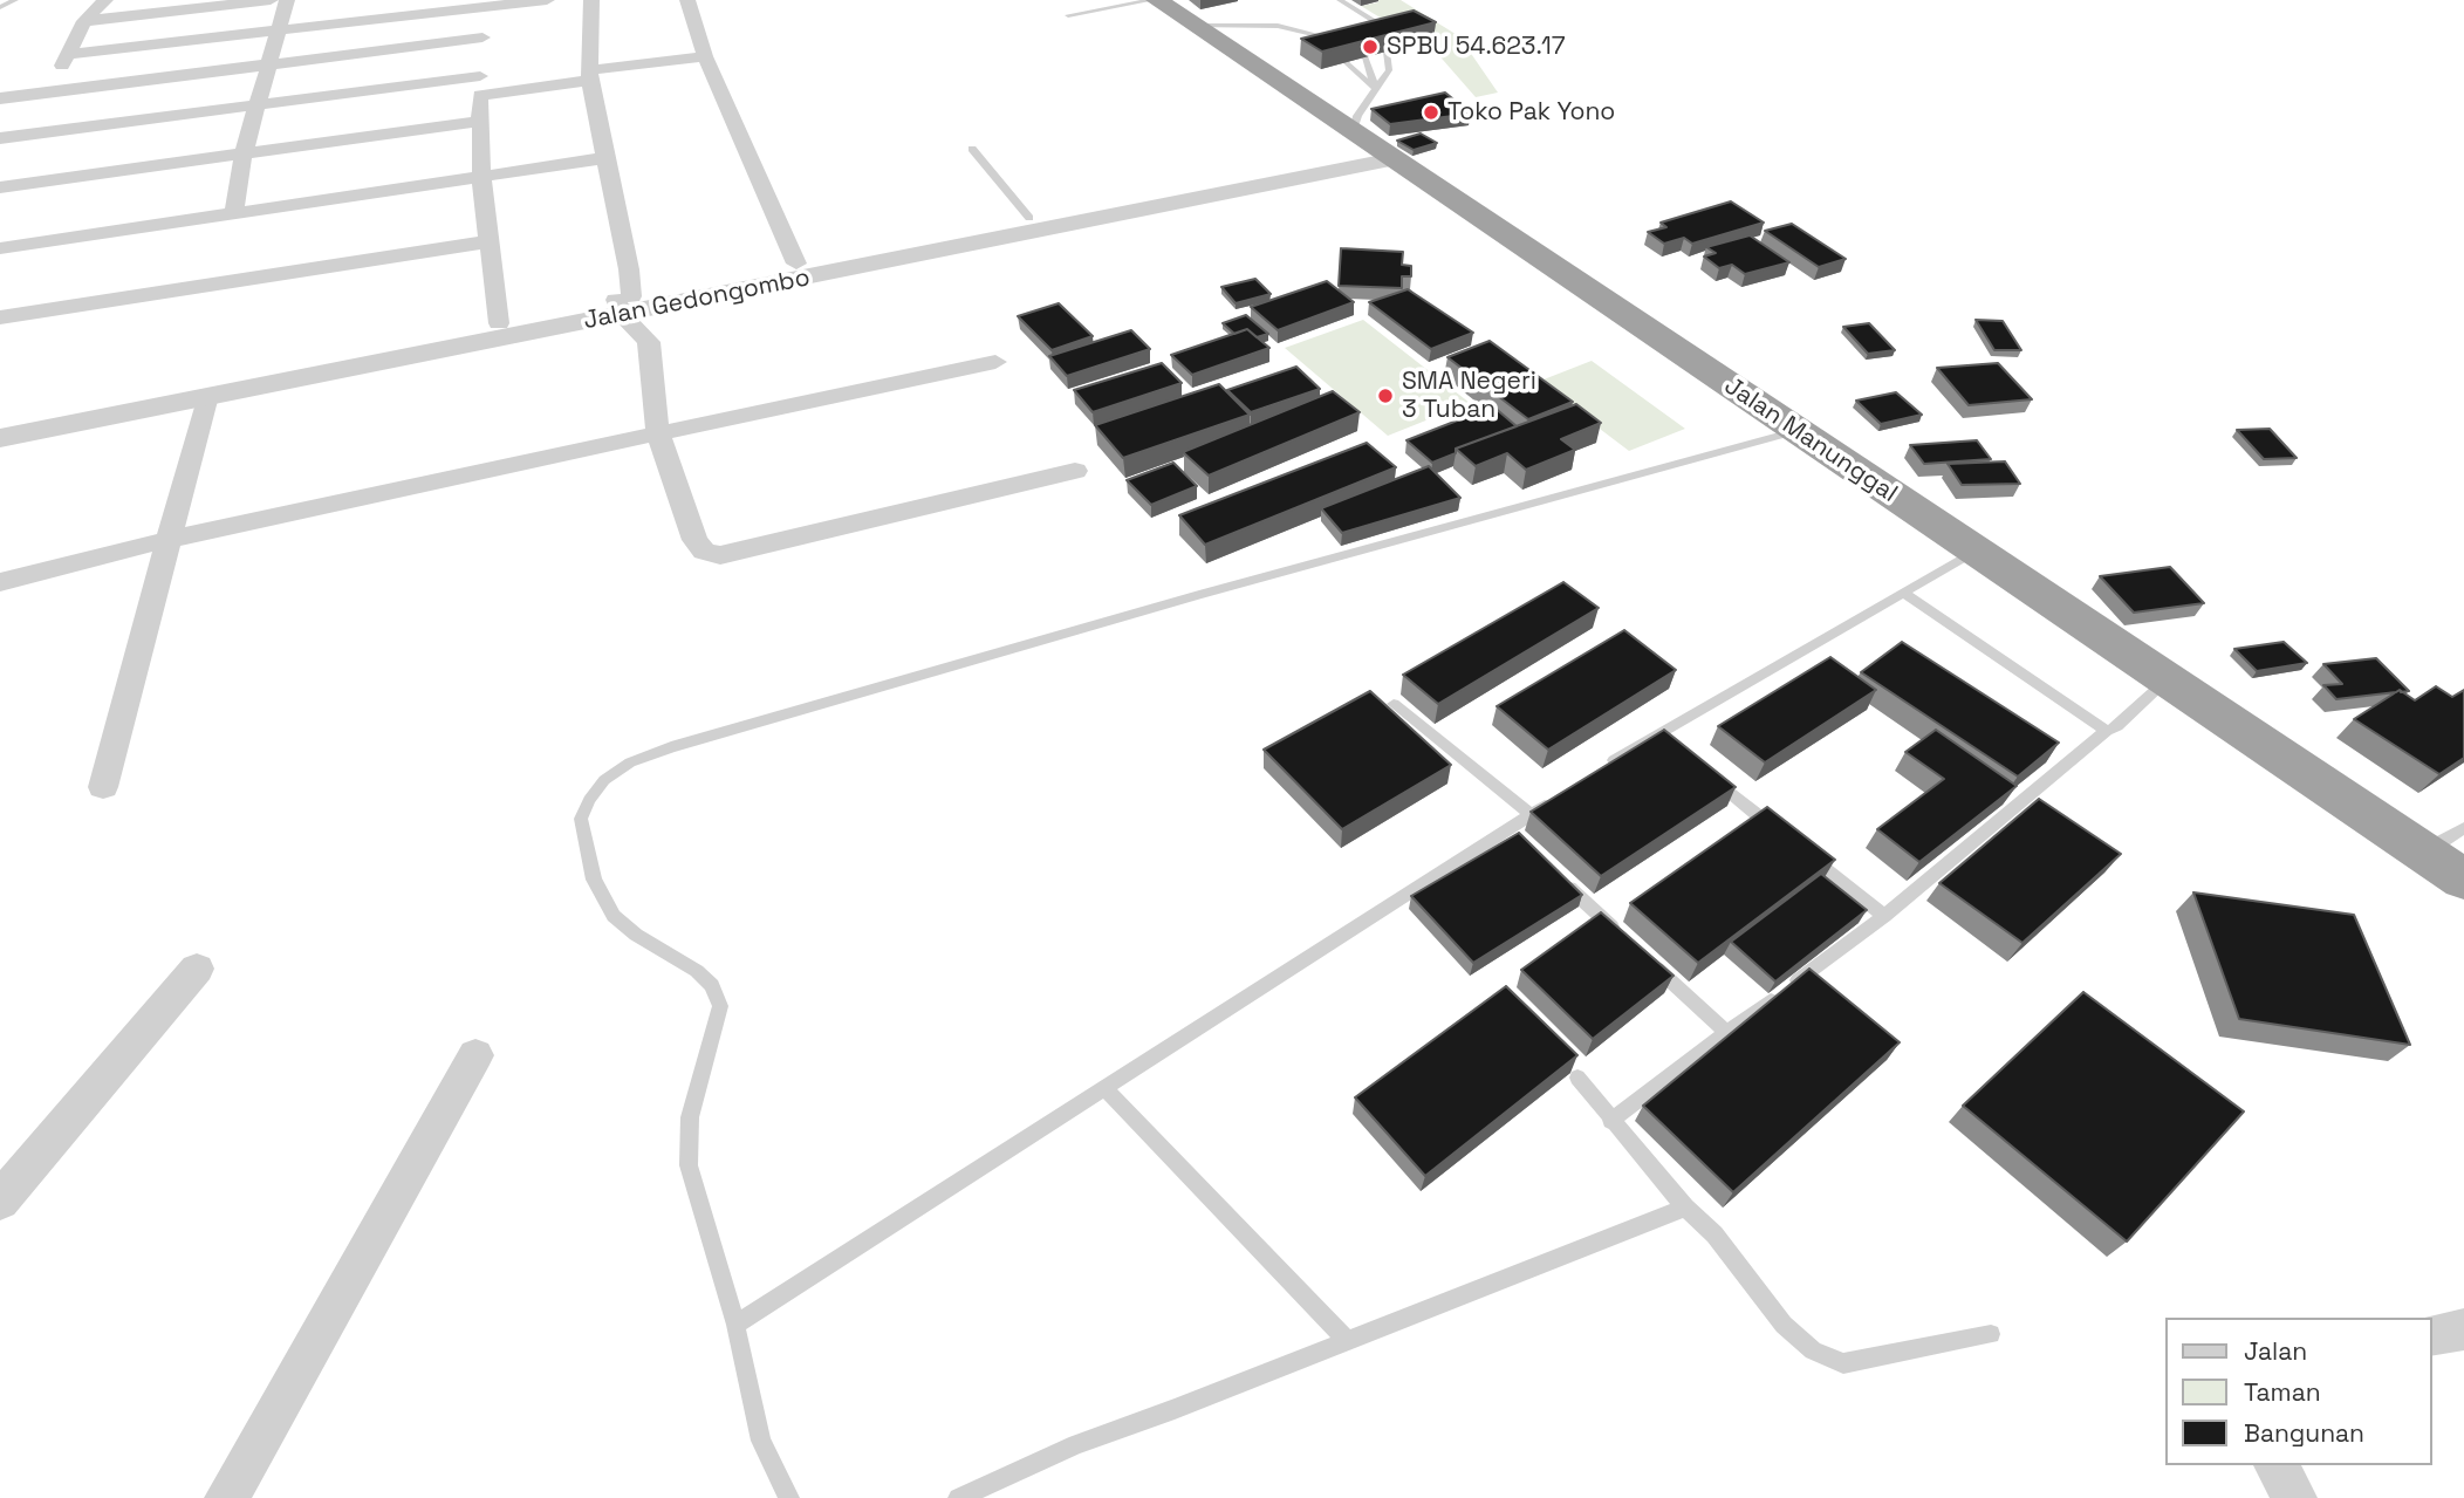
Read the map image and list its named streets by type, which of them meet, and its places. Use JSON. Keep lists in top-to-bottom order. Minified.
{"streets":{"highway":["Jalan Manunggal"],"street":["Jalan Gedongombo"]},"crossings":[["Jalan Gedongombo","Jalan Manunggal"]],"places":["SPBU 54.623.17","Toko Pak Yono","SMA Negeri 3 Tuban"],"legend":["Jalan","Taman","Bangunan"]}
